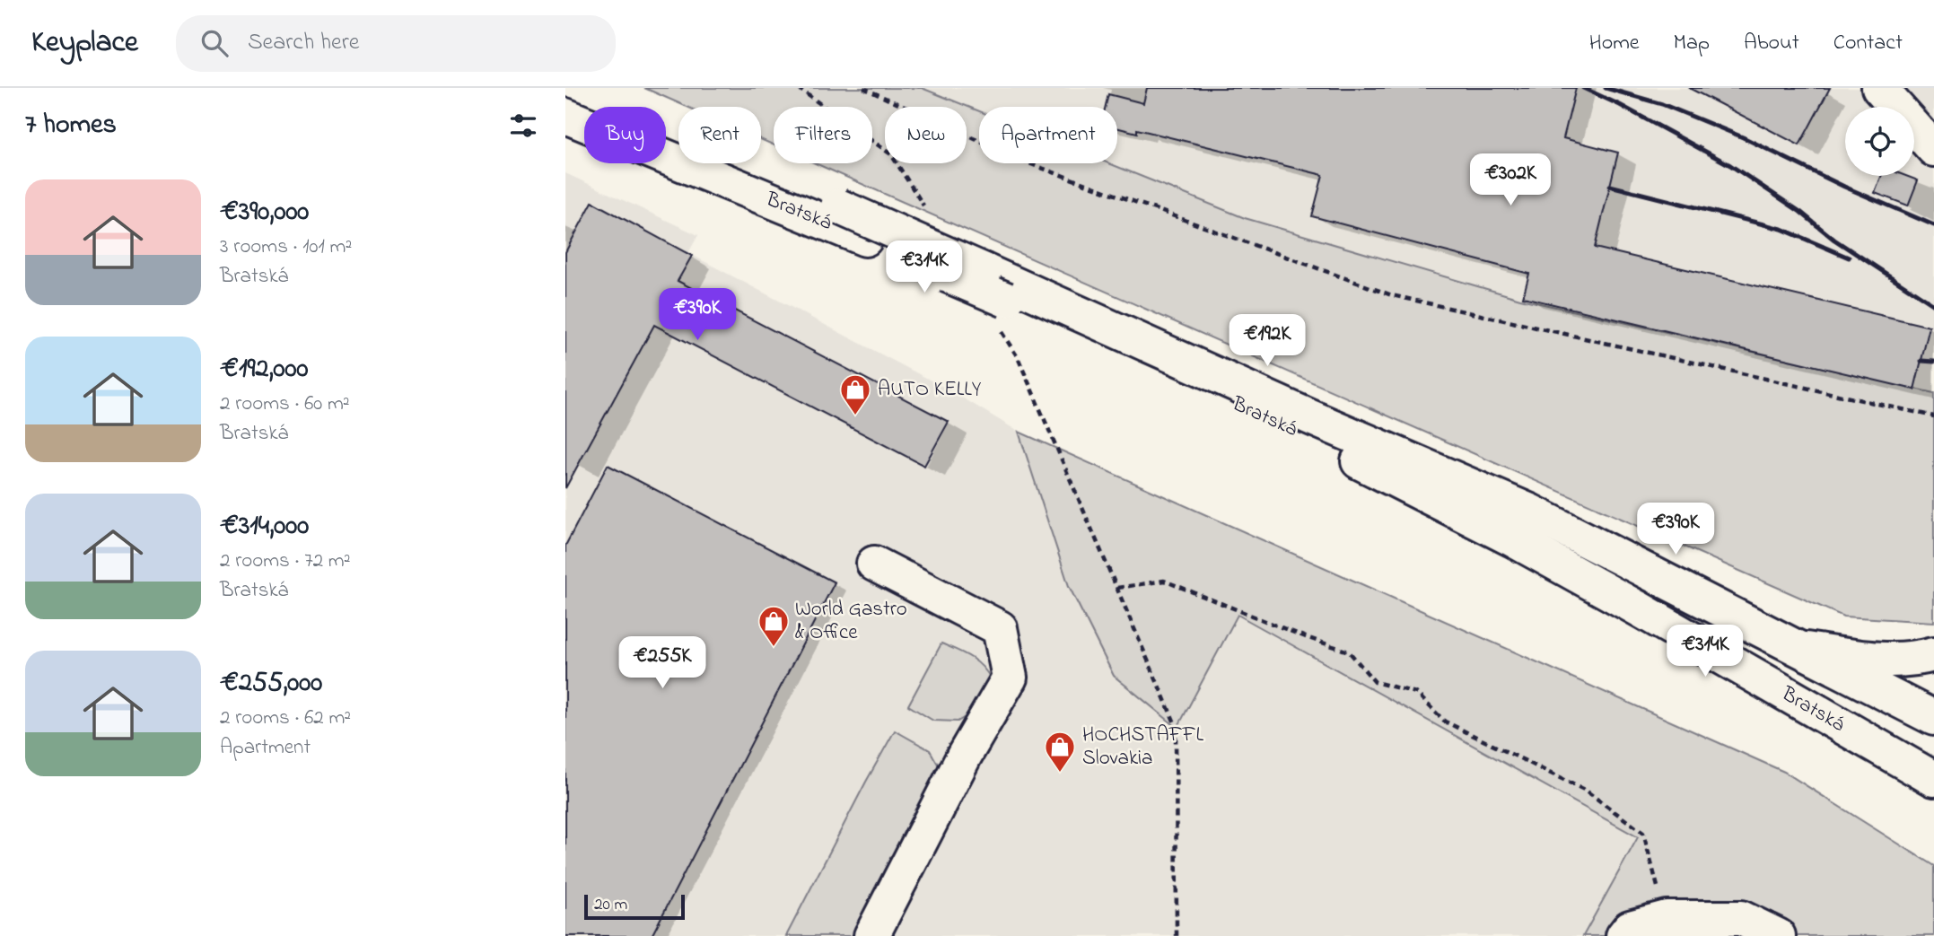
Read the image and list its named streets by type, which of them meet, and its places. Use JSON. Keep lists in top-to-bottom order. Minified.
{"streets":{"main road":["Bratská"]},"places":{"shop":["AUTO KELLY","World Gastro & Office","HOCHSTAFFL Slovakia"]},"scale_bar":"20 m","page":{"header":"Keyplace","search":"Search here","nav":["Home","Map","About","Contact"],"heading":"7 homes","chip":["Buy","Rent","Filters","New","Apartment"],"price":["€302K","€314K","€390K","€192K","€390K","€314K","€255K"],"list":[{"name":"€390,000","note":"3 rooms · 101 m² · Bratská"},{"name":"€192,000","note":"2 rooms · 60 m² · Bratská"},{"name":"€314,000","note":"2 rooms · 72 m² · Bratská"},{"name":"€255,000","note":"2 rooms · 62 m² · Apartment"}],"scale":"20 m"}}
